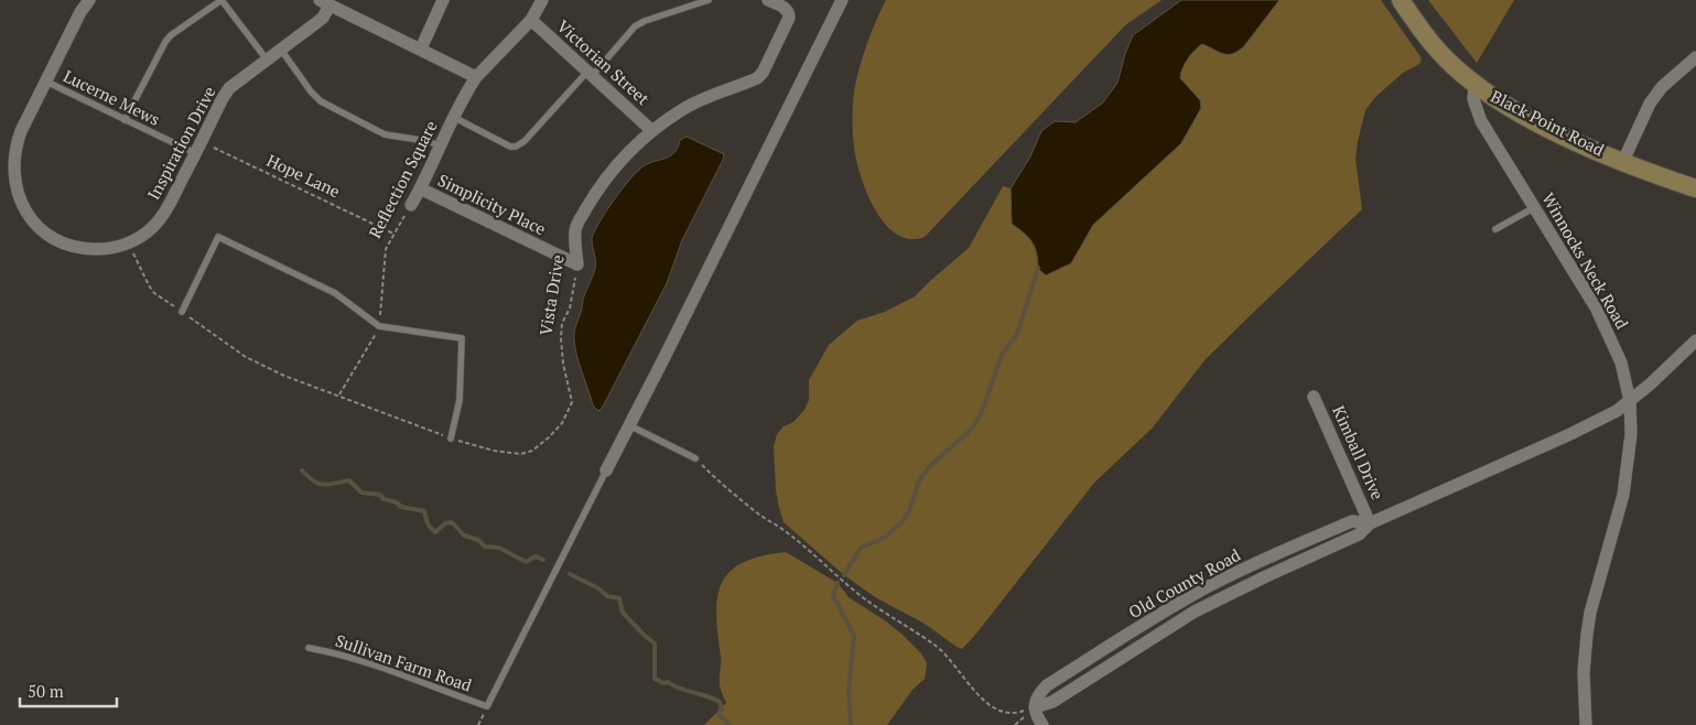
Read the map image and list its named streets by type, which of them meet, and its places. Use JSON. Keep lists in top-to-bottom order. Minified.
{"streets":{"main road":["Black Point Road"],"street":["Victorian Street","Inspiration Drive","Reflection Square","Simplicity Place","Winnocks Neck Road","Vista Drive","Kimball Drive","Old County Road"],"lane":["Lucerne Mews","Sullivan Farm Road"],"path":["Hope Lane"]},"crossings":[["Victorian Street","Reflection Square"],["Victorian Street","Vista Drive"],["Lucerne Mews","Inspiration Drive"],["Lucerne Mews","Hope Lane"],["Black Point Road","Winnocks Neck Road"],["Inspiration Drive","Hope Lane"],["Inspiration Drive","Vista Drive"],["Hope Lane","Reflection Square"],["Reflection Square","Simplicity Place"],["Reflection Square","Vista Drive"],["Simplicity Place","Vista Drive"],["Winnocks Neck Road","Old County Road"],["Kimball Drive","Old County Road"]],"scale_bar":"50 m"}
